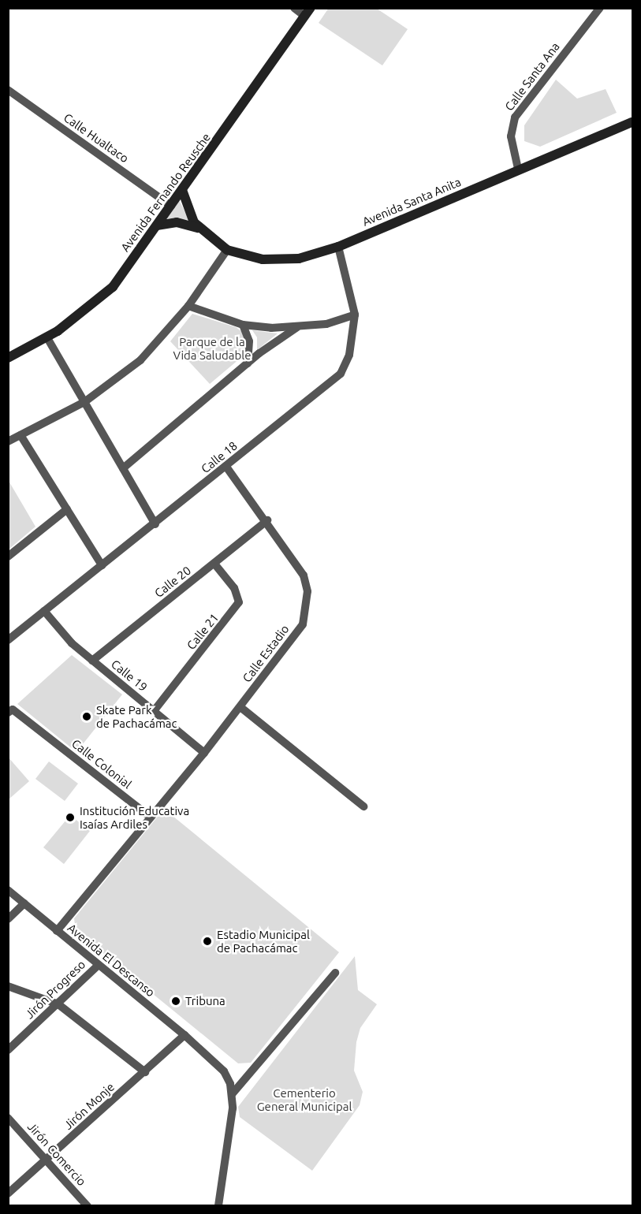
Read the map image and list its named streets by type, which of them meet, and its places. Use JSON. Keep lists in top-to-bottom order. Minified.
{"streets":{"street":["Calle Santa Ana","Calle Hualtaco","Avenida Fernando Reusche","Avenida Santa Anita","Calle 18","Calle 20","Calle 21","Calle Estadio","Calle 19","Calle Colonial","Avenida El Descanso","Jirón Progreso","Jirón Monje","Jirón Comercio"]},"crossings":[["Calle Santa Ana","Avenida Santa Anita"],["Calle Hualtaco","Avenida Fernando Reusche"],["Avenida Fernando Reusche","Avenida Santa Anita"],["Avenida Santa Anita","Calle 18"],["Calle 18","Calle Estadio"],["Calle 18","Calle 19"],["Calle 20","Calle 21"],["Calle 20","Calle Estadio"],["Calle 20","Calle 19"],["Calle 21","Calle 19"],["Calle Estadio","Calle 19"],["Calle Estadio","Calle Colonial"],["Avenida El Descanso","Jirón Progreso"],["Avenida El Descanso","Jirón Monje"],["Jirón Monje","Jirón Comercio"]],"parks":["Parque de la Vida Saludable","Cementerio General Municipal"],"places":["Skate Park de Pachacámac","Institución Educativa Isaías Ardiles","Estadio Municipal de Pachacámac","Tribuna"]}
